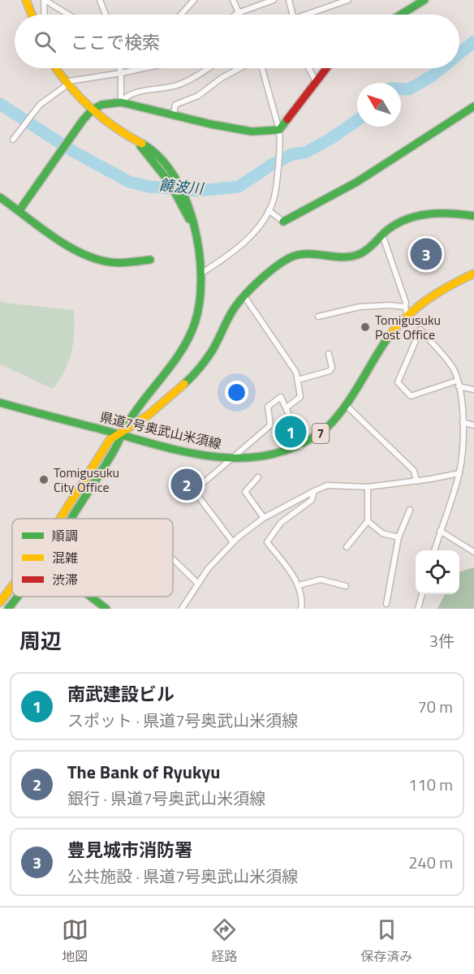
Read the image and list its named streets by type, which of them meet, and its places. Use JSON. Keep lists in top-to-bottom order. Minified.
{"streets":{"main road":["県道7号奥武山米須線","7"]},"water":["饒波川"],"places":["Tomigusuku Post Office","Tomigusuku City Office"],"legend":["順調","混雑","渋滞"],"north":"top left","page":{"search":"ここで検索","pins":["3","1","2"],"heading":["周辺","3件"],"list":[{"mark":"1","name":"南武建設ビル","note":"スポット · 県道7号奥武山米須線","value":"70 m"},{"mark":"2","name":"The Bank of Ryukyu","note":"銀行 · 県道7号奥武山米須線","value":"110 m"},{"mark":"3","name":"豊見城市消防署","note":"公共施設 · 県道7号奥武山米須線","value":"240 m"}],"nav":["地図","経路","保存済み"]}}
